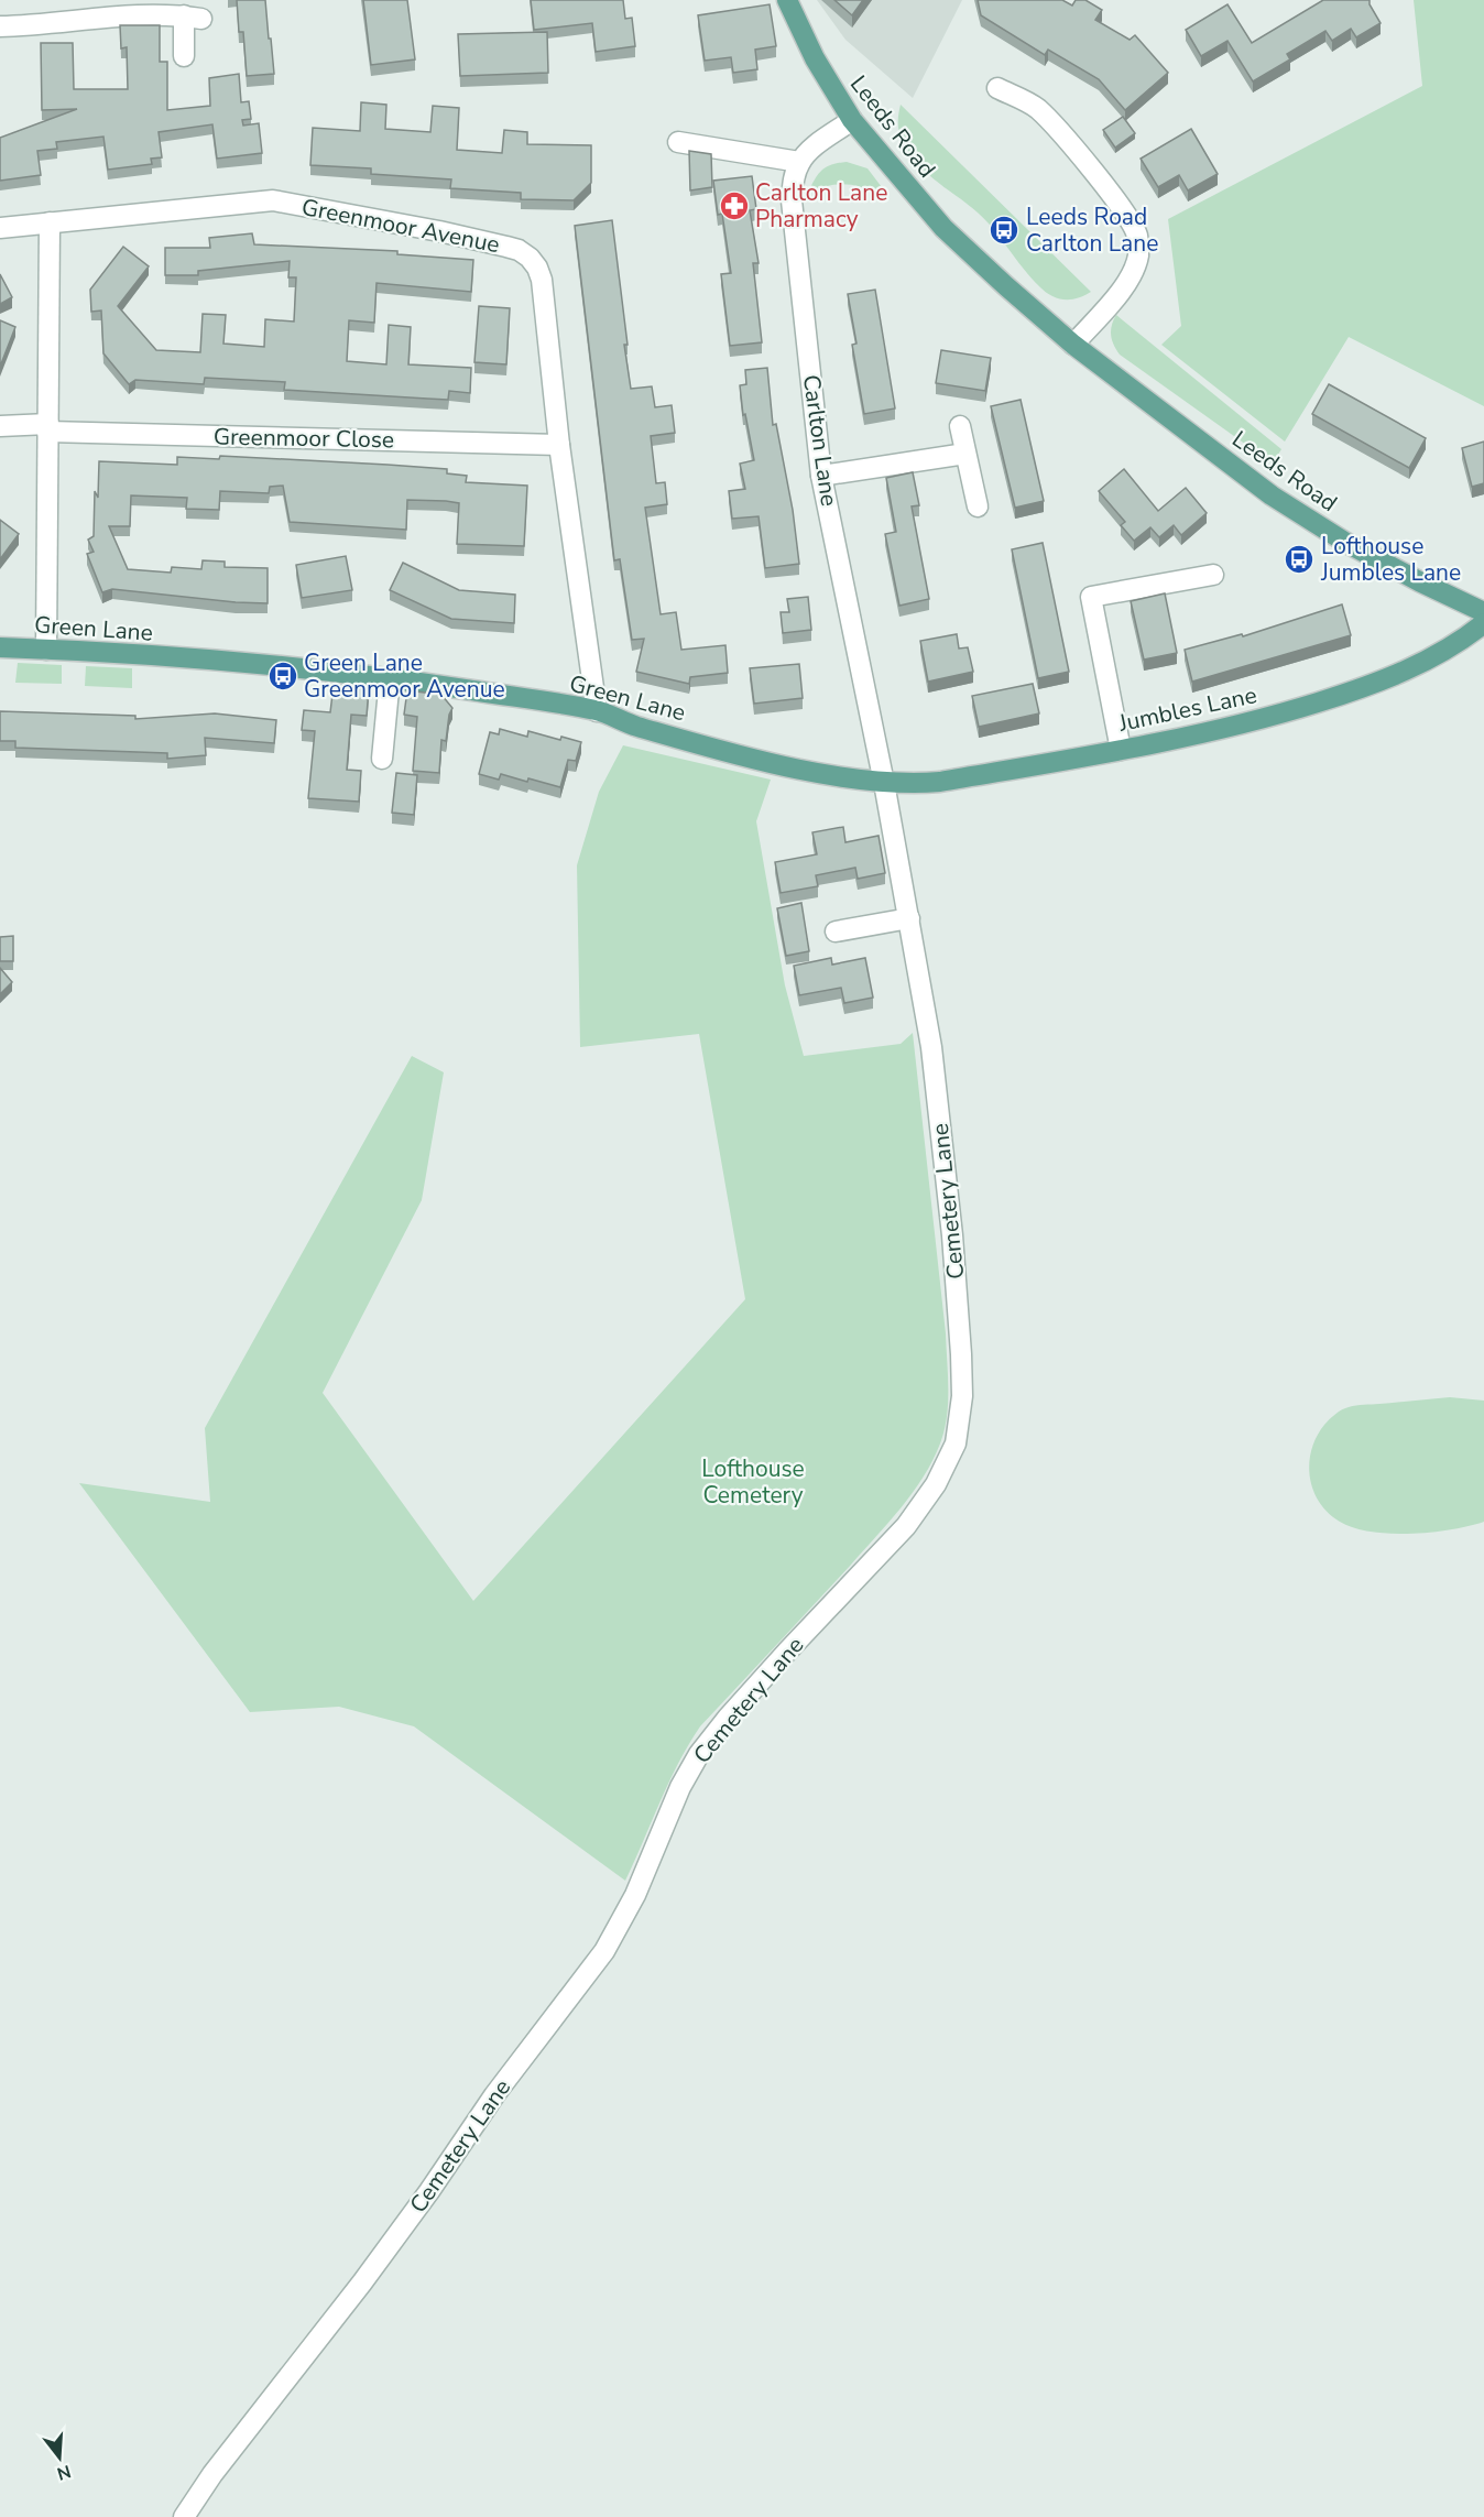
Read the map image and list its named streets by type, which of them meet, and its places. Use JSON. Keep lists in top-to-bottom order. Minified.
{"streets":{"main road":["Leeds Road","Green Lane","Jumbles Lane"],"street":["Greenmoor Avenue","Greenmoor Close","Carlton Lane","Cemetery Lane"]},"crossings":[["Greenmoor Avenue","Greenmoor Close"],["Greenmoor Avenue","Green Lane"],["Carlton Lane","Green Lane"],["Carlton Lane","Jumbles Lane"],["Carlton Lane","Cemetery Lane"],["Green Lane","Jumbles Lane"],["Green Lane","Cemetery Lane"],["Jumbles Lane","Cemetery Lane"]],"parks":["Lofthouse Cemetery"],"places":{"pharmacy":["Carlton Lane Pharmacy"],"bus stop":["Leeds Road Carlton Lane","Lofthouse Jumbles Lane","Green Lane Greenmoor Avenue"]},"north":"bottom"}
